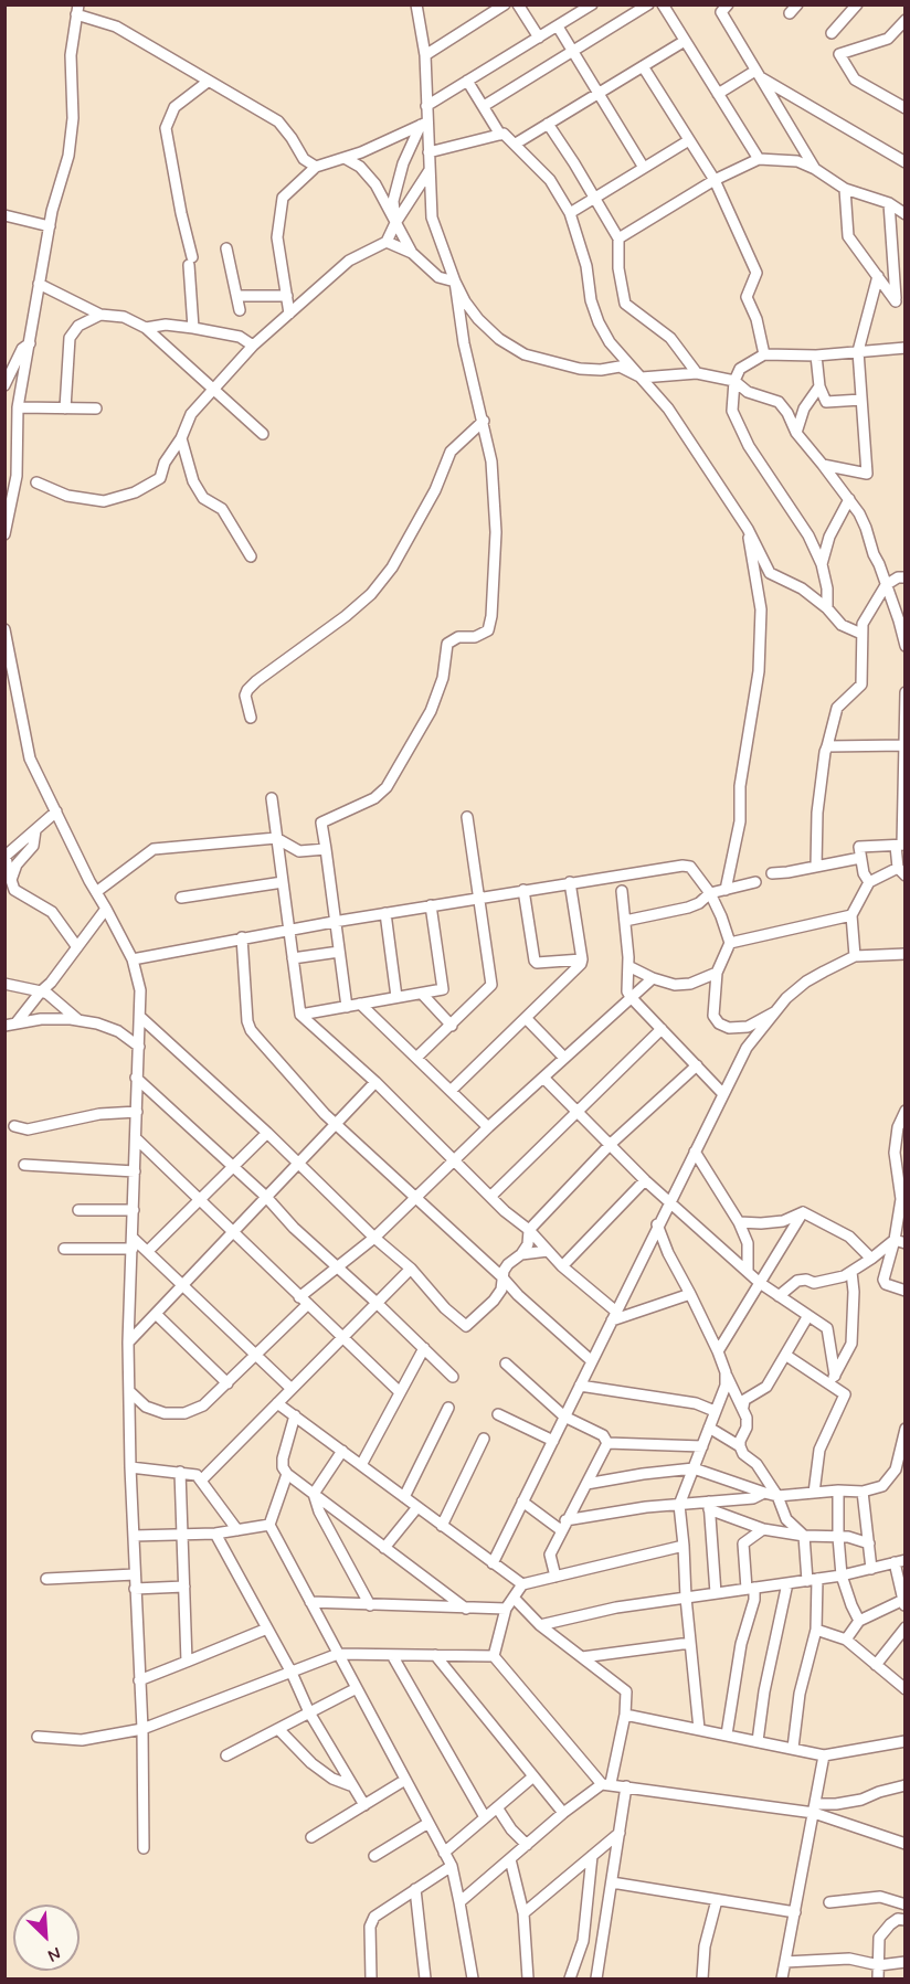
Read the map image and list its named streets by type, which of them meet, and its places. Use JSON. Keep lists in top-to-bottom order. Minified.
{"north":"bottom right"}
